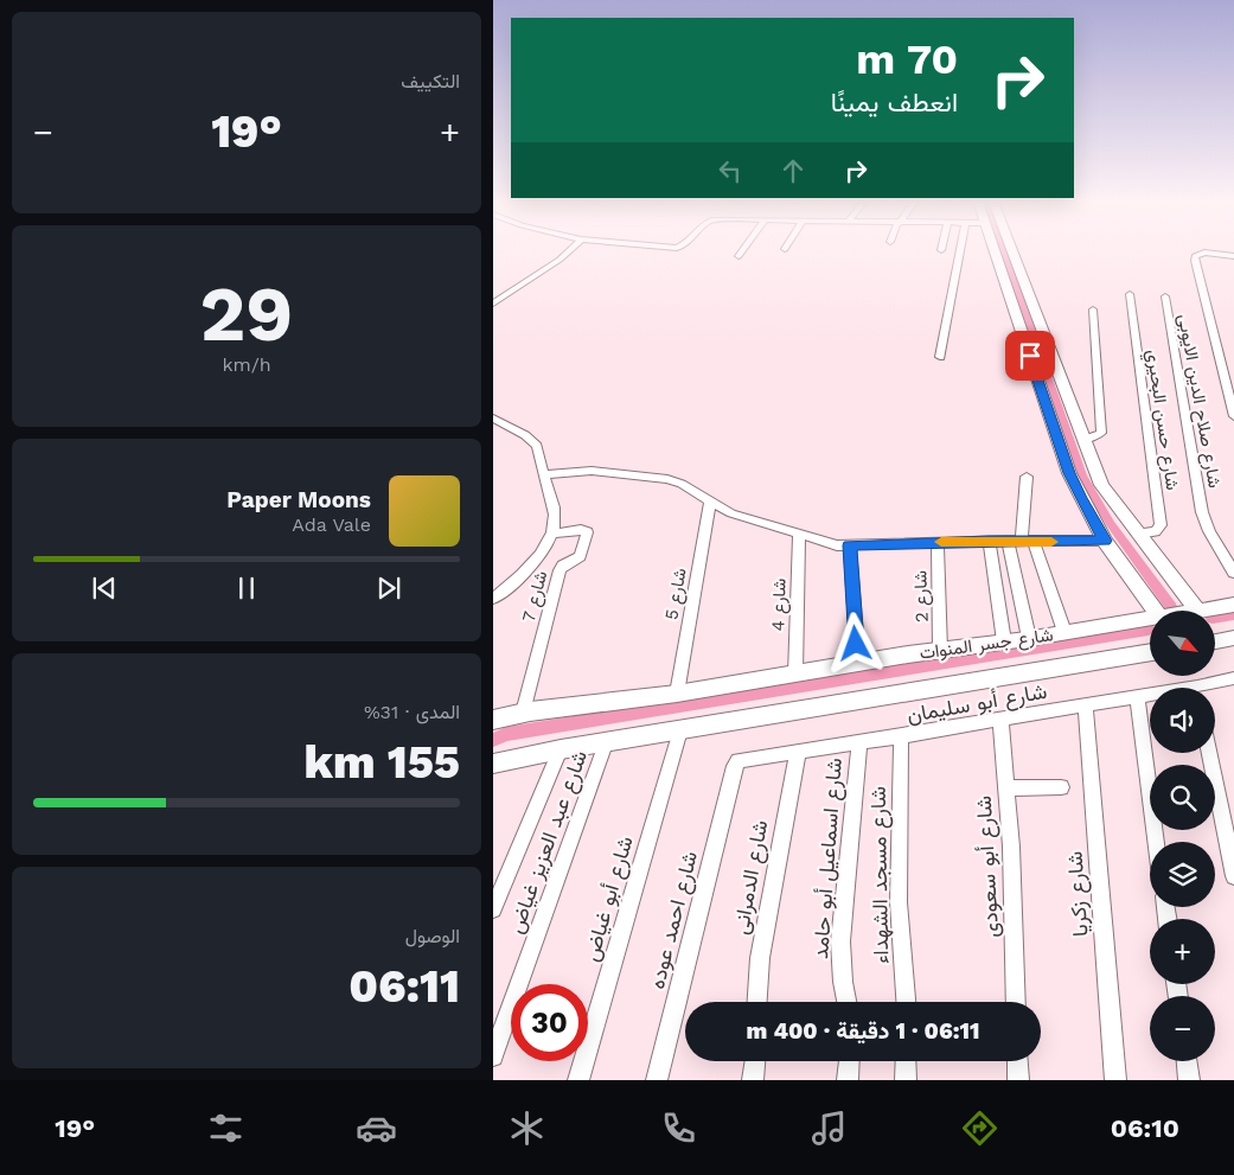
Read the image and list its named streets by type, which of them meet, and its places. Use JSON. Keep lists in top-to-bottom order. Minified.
{"streets":{"street":["شارع صلاح الدين الايوبى","شارع حسن البحيري","شارع 5","شارع 7","شارع 2","شارع 4","شارع جسر المنوات","شارع أبو سليمان","شارع عبد العزيز غياض","شارع اسماعيل أبو حامد","شارع أبو سعودى","شارع مسجد الشهداء","شارع الدمرانى","شارع زكريا","شارع أبو غياض","شارع احمد عوده"]},"crossings":[["شارع 5","شارع جسر المنوات"],["شارع 7","شارع جسر المنوات"],["شارع 2","شارع جسر المنوات"],["شارع 4","شارع جسر المنوات"],["شارع جسر المنوات","شارع عبد العزيز غياض"],["شارع جسر المنوات","شارع أبو غياض"],["شارع أبو سليمان","شارع اسماعيل أبو حامد"],["شارع أبو سليمان","شارع أبو سعودى"],["شارع أبو سليمان","شارع مسجد الشهداء"],["شارع أبو سليمان","شارع الدمرانى"],["شارع أبو سليمان","شارع زكريا"],["شارع أبو سليمان","شارع احمد عوده"]],"north":"bottom right","page":{"tile":["التكييف",["29","km/h"],["المدى · 31%","155 km"],["الوصول","06:11"]],"turn":["70 m","انعطف يمينًا"],"heat":["−","19°","+"],"song":["Paper Moons","Ada Vale"],"map_buttons":["+","−"],"limit":"30","trip":"06:11 · 1 دقيقة · 400 m","tabs":["06:10","19°"]}}
